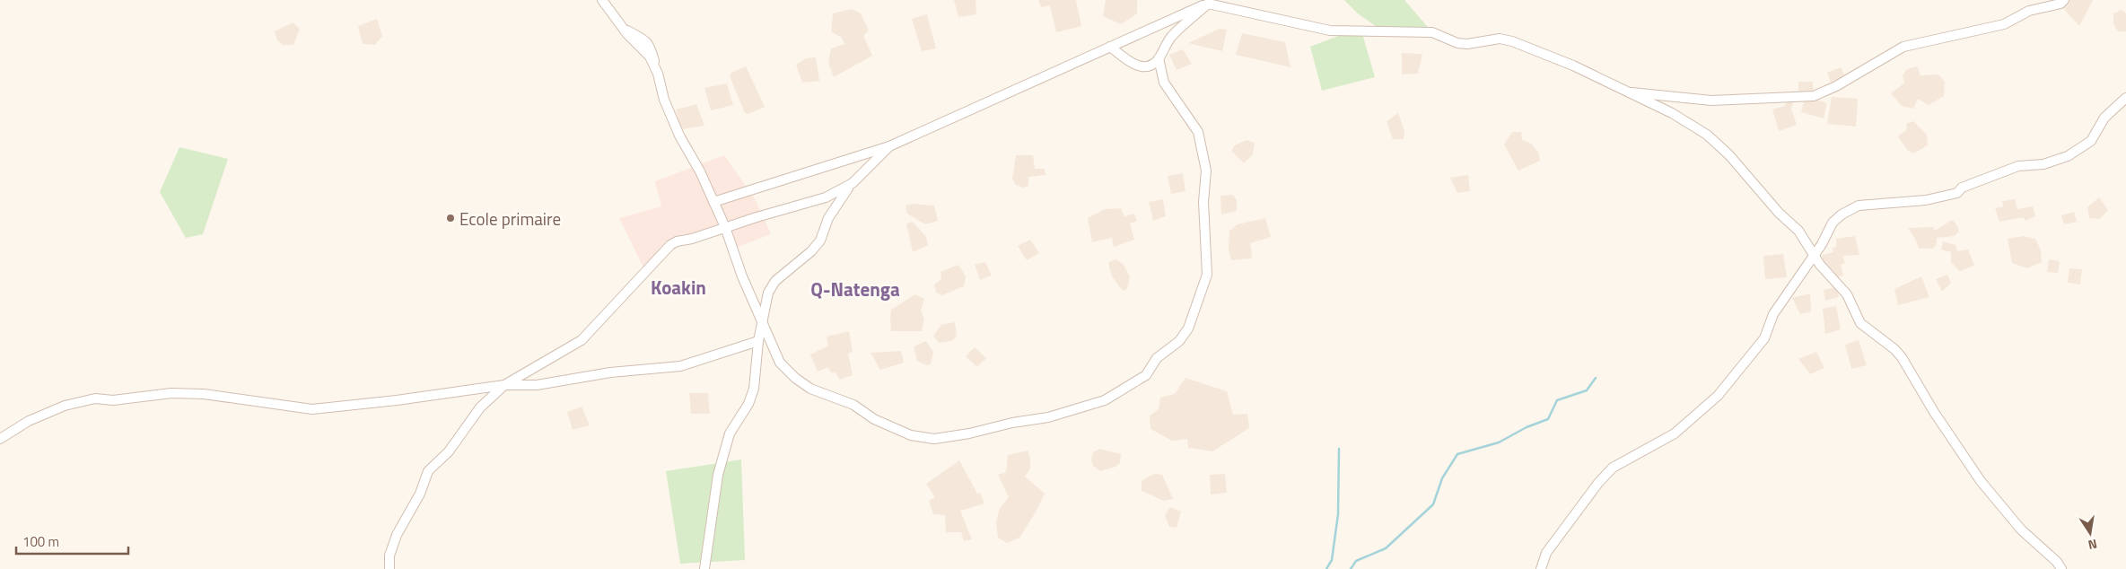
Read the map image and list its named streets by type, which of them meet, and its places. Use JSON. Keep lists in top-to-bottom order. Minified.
{"districts":["Koakin","Q-Natenga"],"places":["Ecole primaire"],"scale_bar":"100 m","north":"bottom"}
